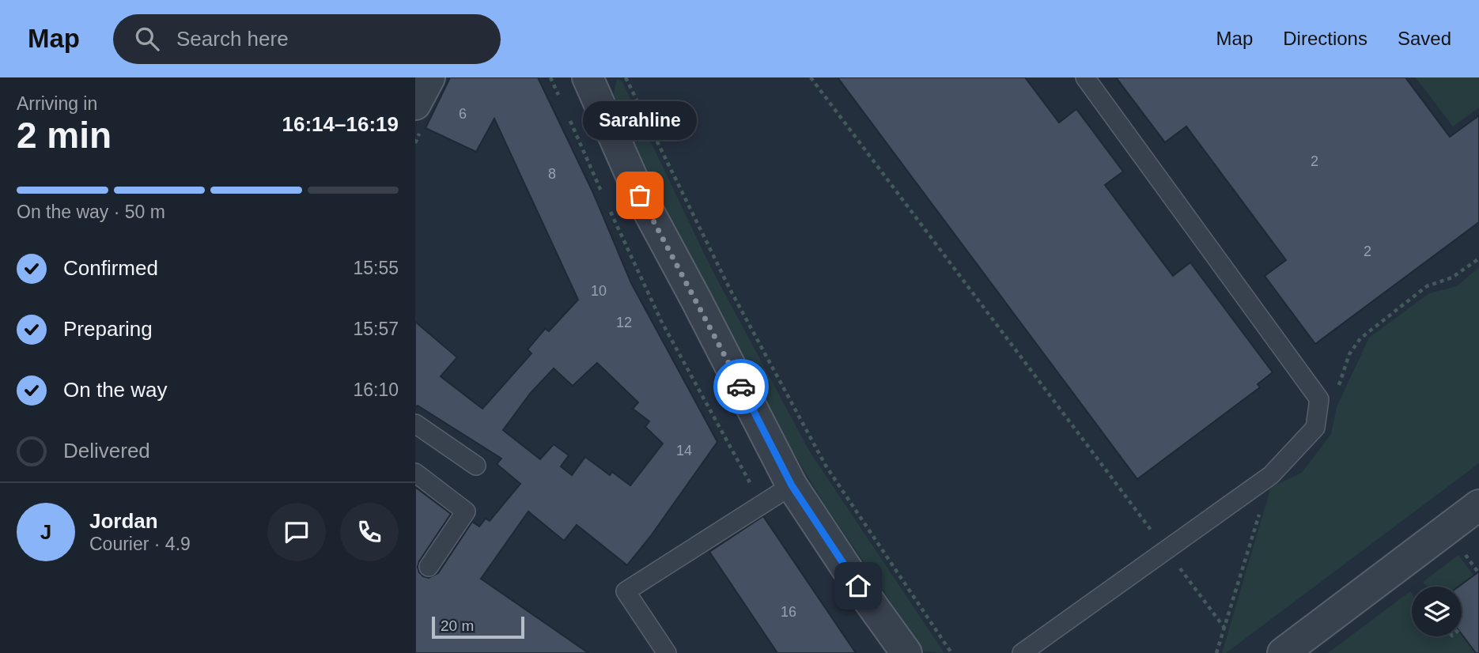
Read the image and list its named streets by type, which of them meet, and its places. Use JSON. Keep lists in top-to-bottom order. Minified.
{"places":["Sarahline"],"house_numbers":["6","2","8","2","10","12","14","16"],"scale_bar":"20 m","page":{"header":"Map","search":"Search here","nav":["Map","Directions","Saved"],"heading":["2 min","Arriving in","16:14–16:19"],"panel":["Jordan","Courier · 4.9"],"bubble":"Sarahline","bar":"On the way · 50 m","list":[["Confirmed","15:55"],["Preparing","15:57"],["On the way","16:10"],"Delivered"],"round":"J","scale":"20 m"}}
